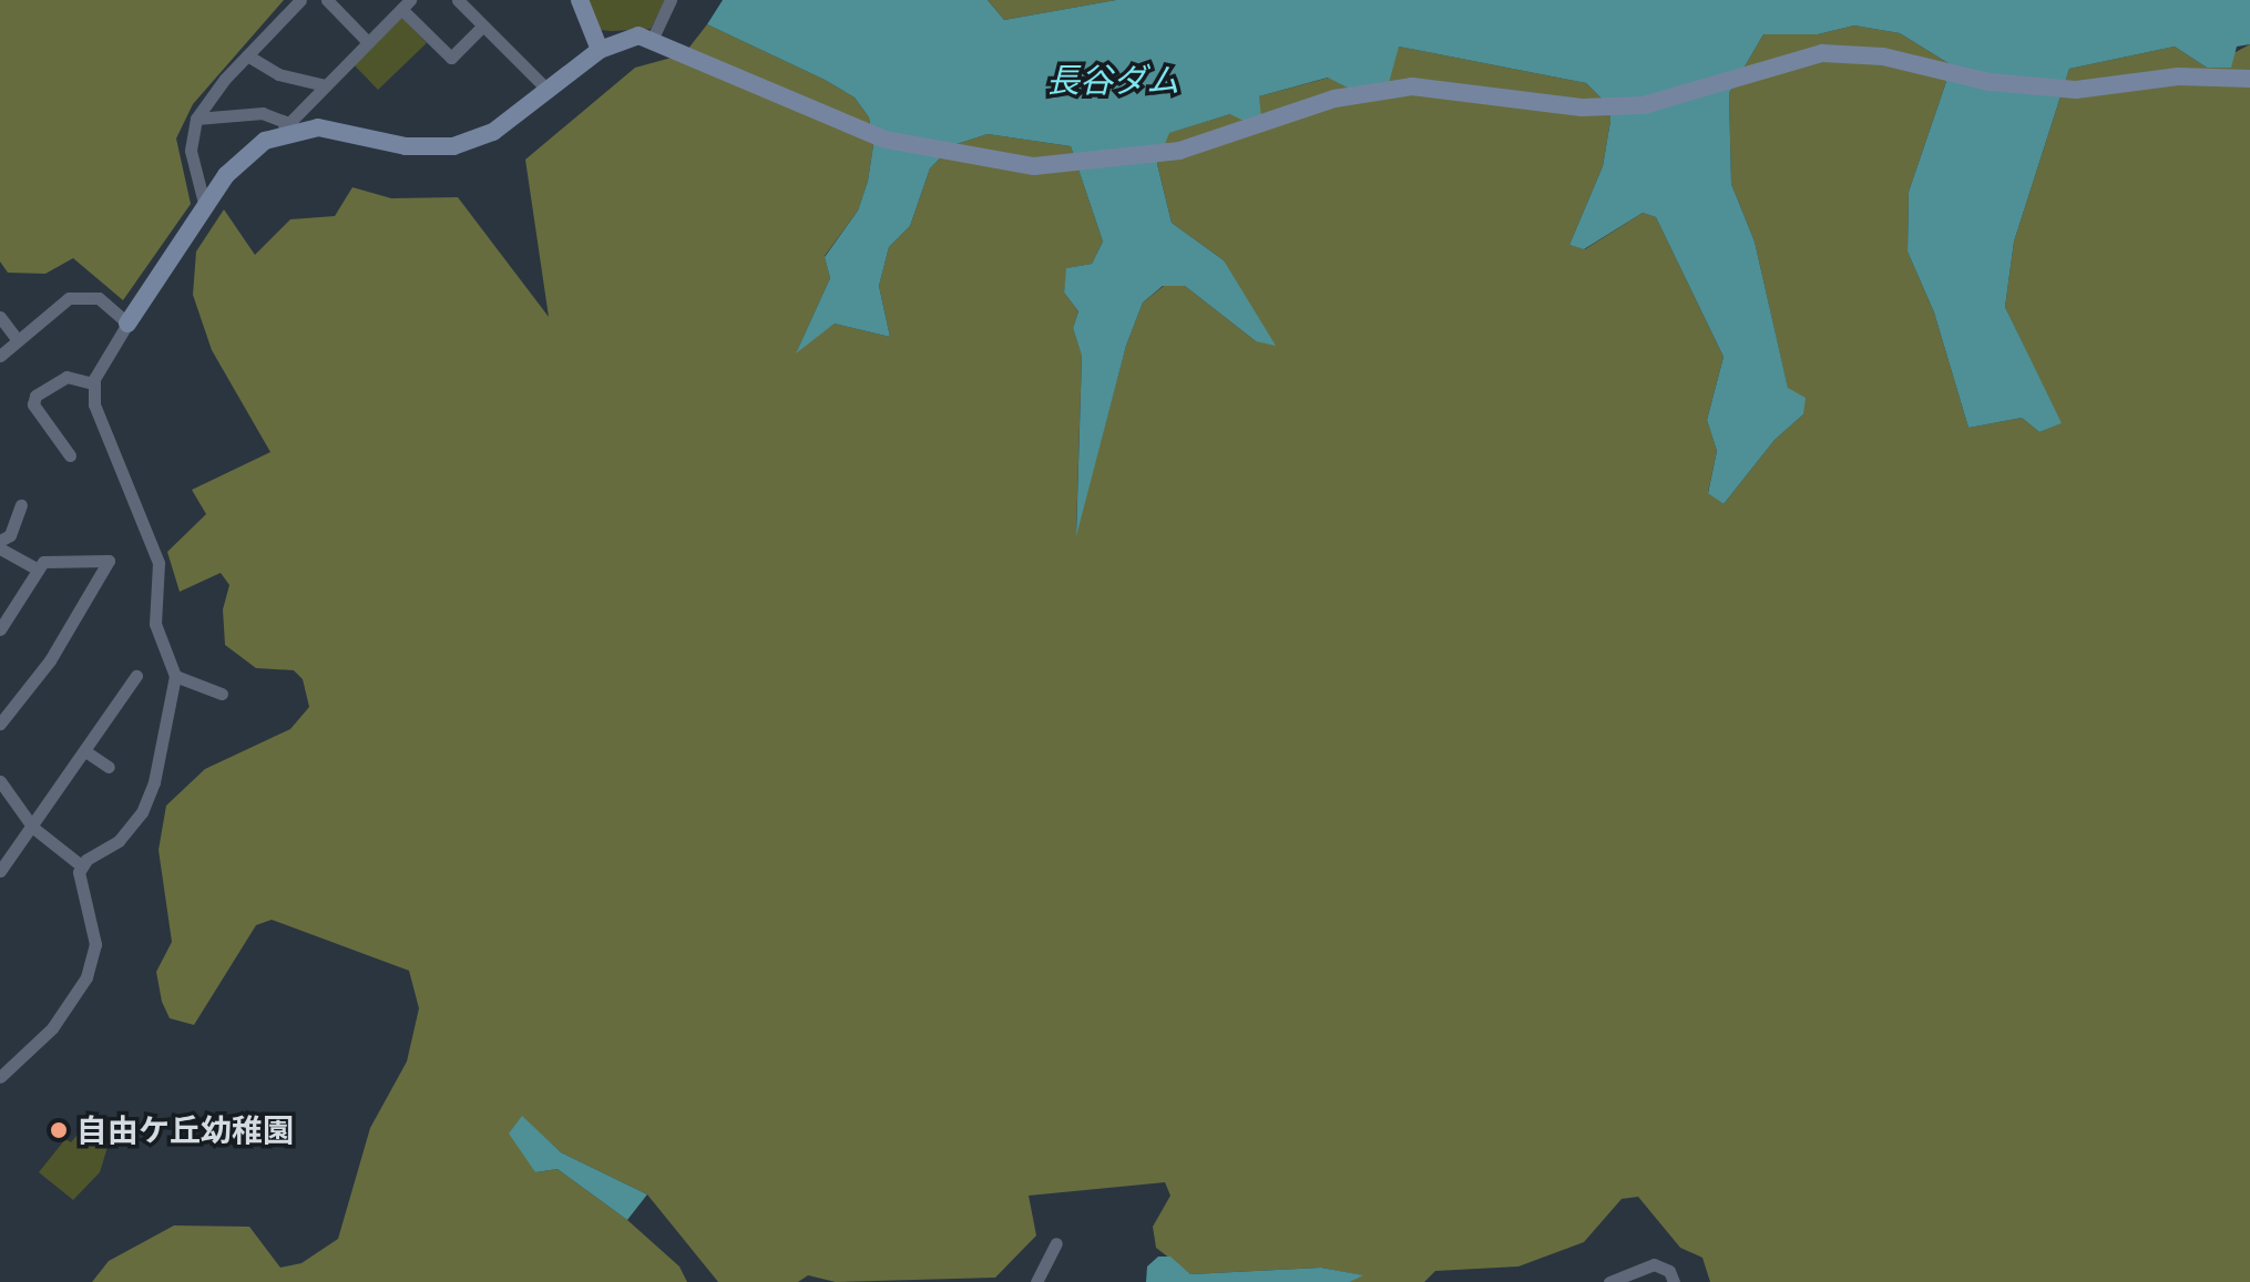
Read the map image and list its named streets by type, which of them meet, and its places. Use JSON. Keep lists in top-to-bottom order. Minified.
{"water":["長谷ダム"],"places":["自由ケ丘幼稚園"]}
